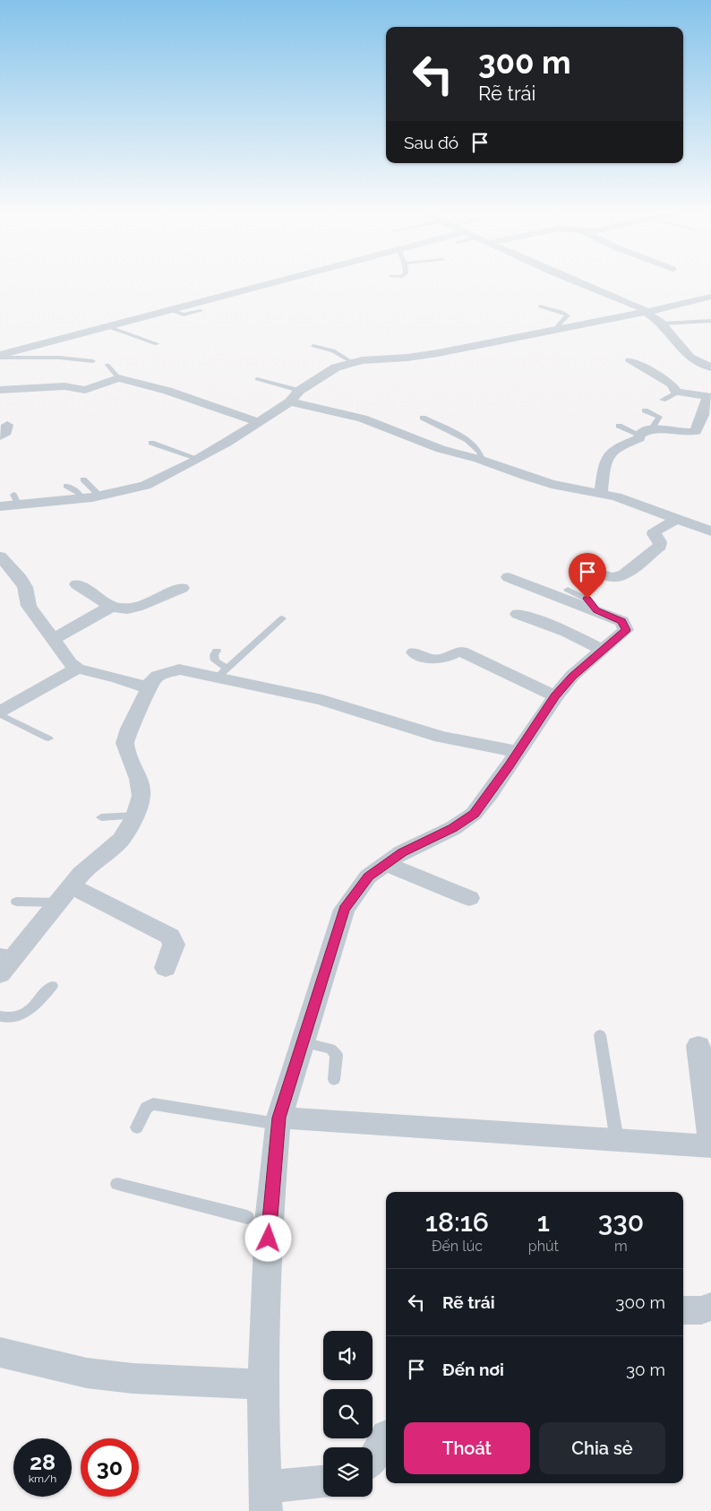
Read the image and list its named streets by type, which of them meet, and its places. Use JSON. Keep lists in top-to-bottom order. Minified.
{"page":{"turn":["300 m","Rẽ trái"],"then":"Sau đó","eta":["18:16","Đến lúc","1","phút","330","m"],"list":[{"name":"Rẽ trái","value":"300 m"},{"name":"Đến nơi","value":"30 m"}],"buttons":["Thoát","Chia sẻ"],"speed":"28 km/h","limit":"30"}}
